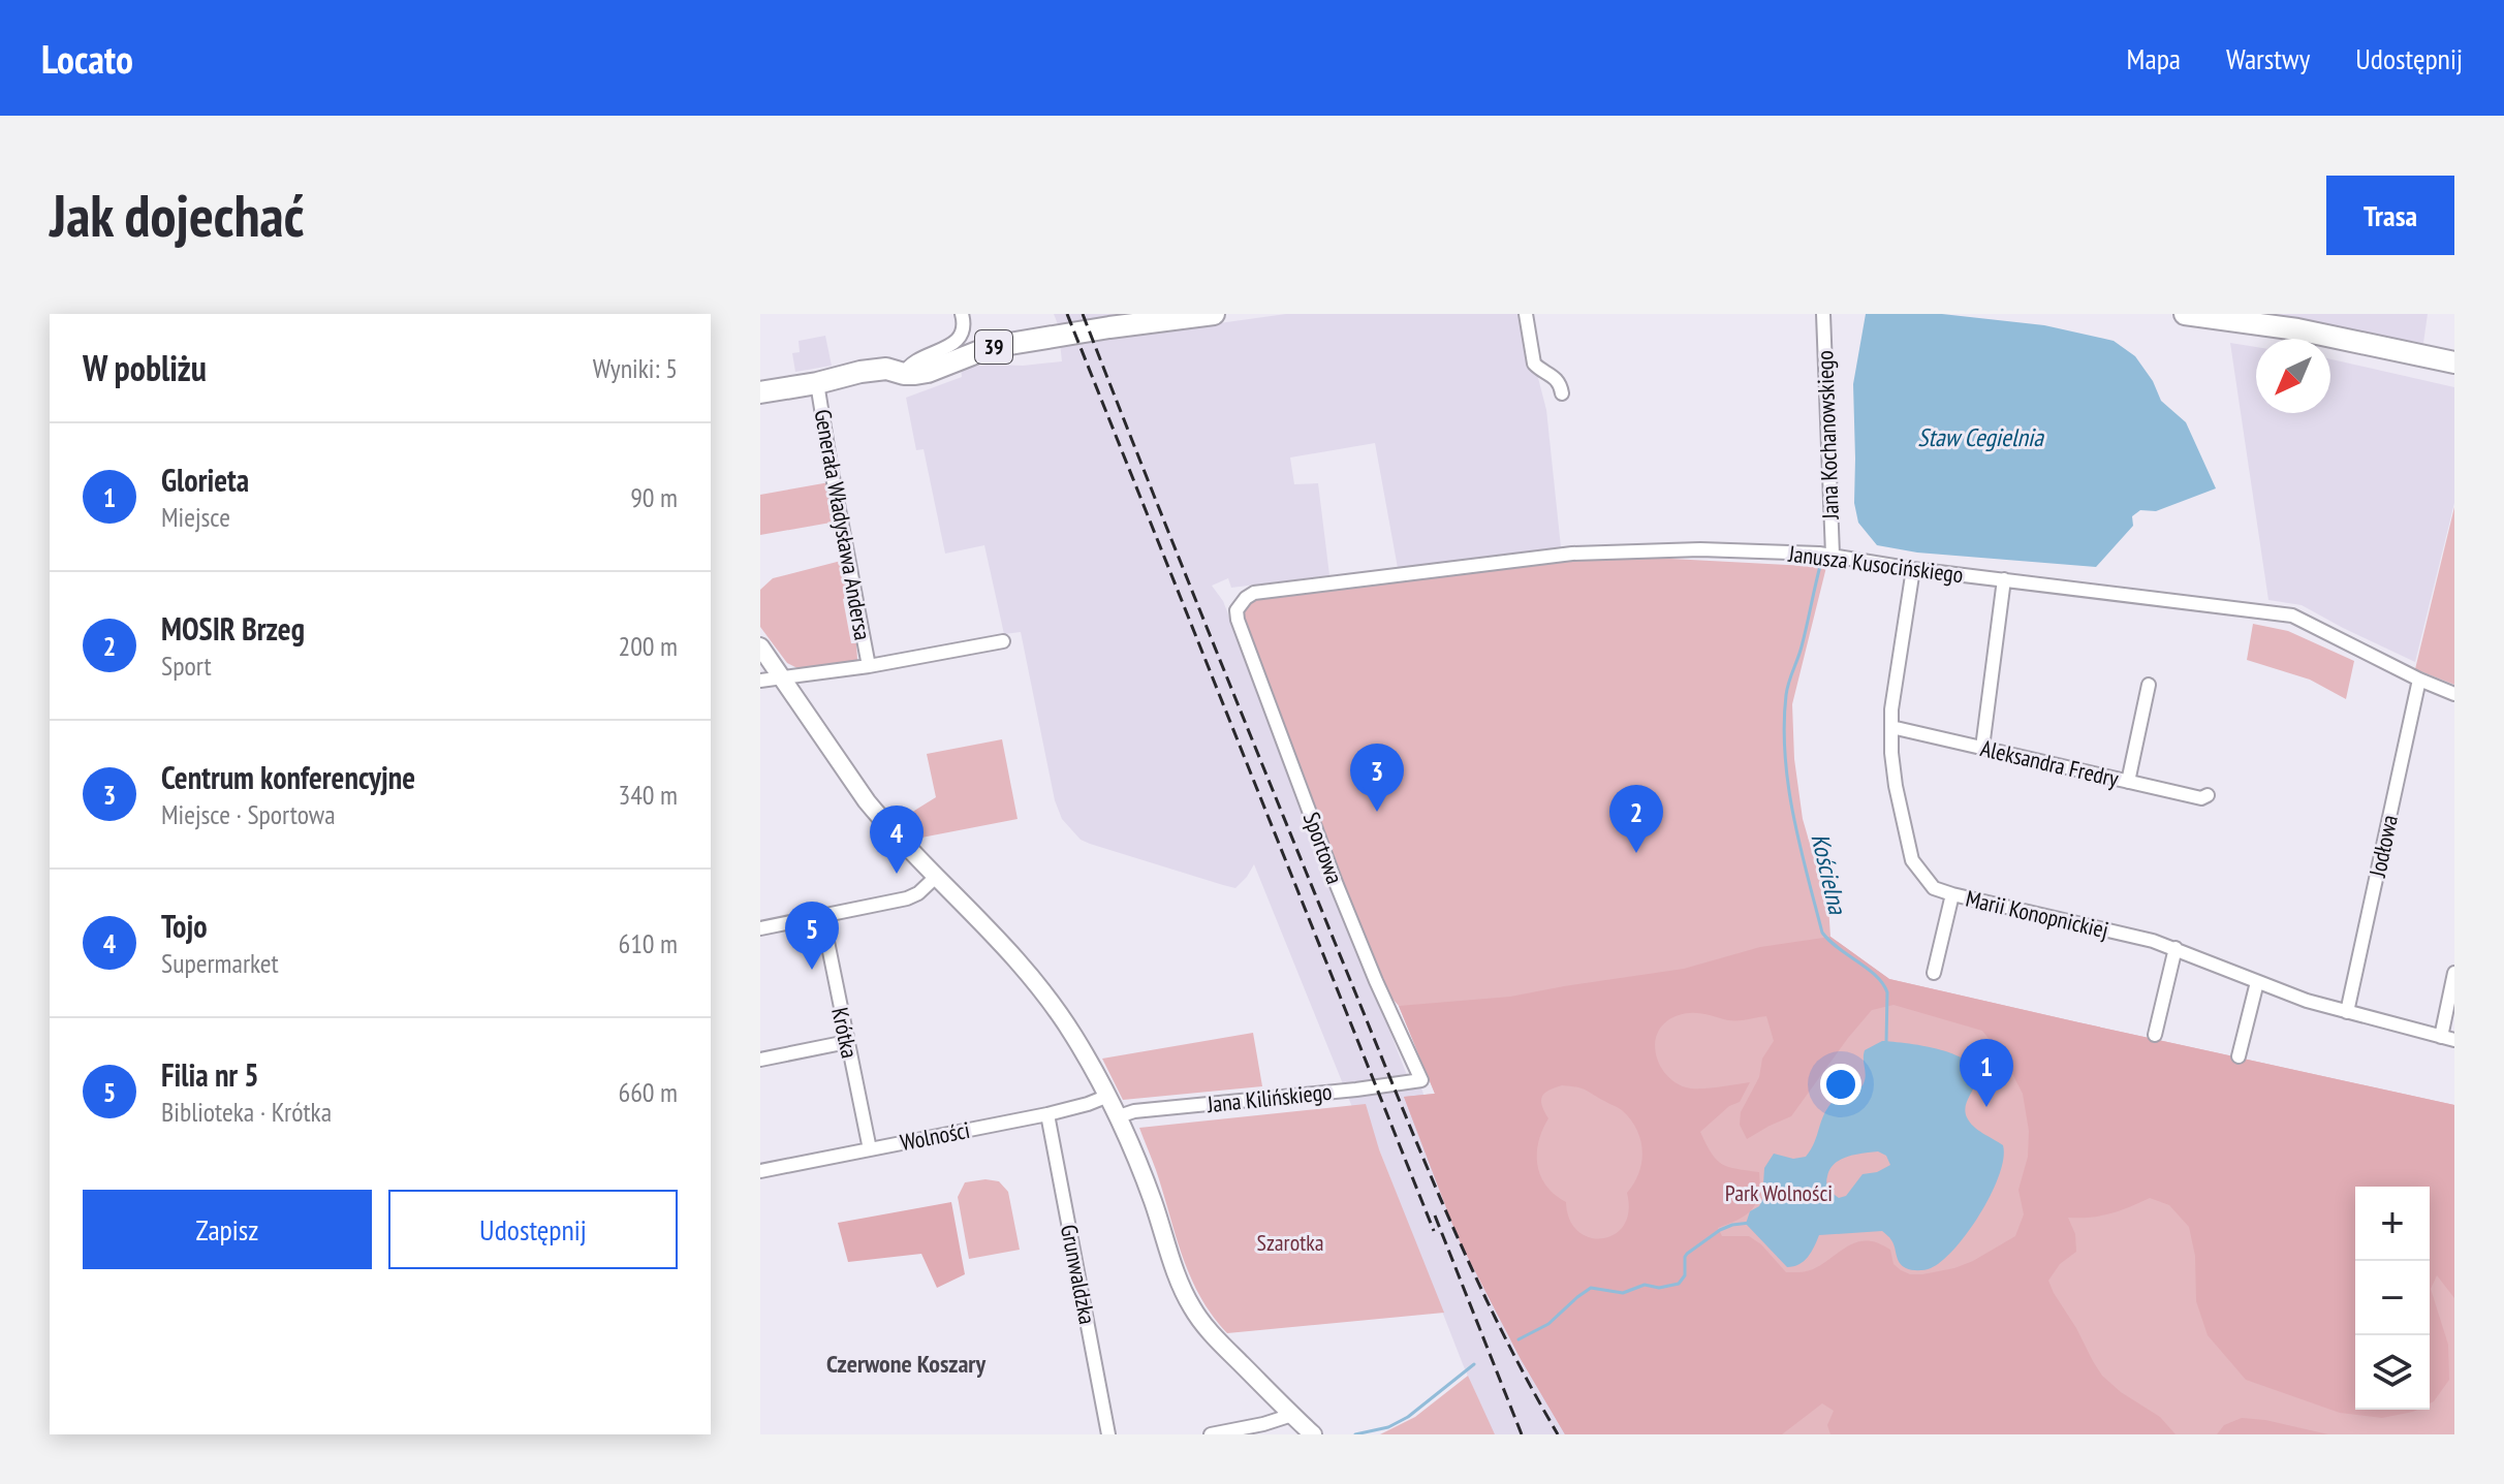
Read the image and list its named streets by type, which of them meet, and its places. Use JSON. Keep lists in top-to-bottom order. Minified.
{"streets":{"main road":["39"],"street":["Jana Kochanowskiego","Generała Władysława Andersa","Janusza Kusocińskiego","Aleksandra Fredry","Jodłowa","Sportowa","Marii Konopnickiej","Krótka","Jana Kilińskiego","Wolności","Grunwaldzka"]},"crossings":[["39","Generała Władysława Andersa"],["Jana Kochanowskiego","Janusza Kusocińskiego"],["Janusza Kusocińskiego","Jodłowa"],["Janusza Kusocińskiego","Sportowa"],["Janusza Kusocińskiego","Marii Konopnickiej"],["Aleksandra Fredry","Marii Konopnickiej"],["Jodłowa","Marii Konopnickiej"],["Sportowa","Jana Kilińskiego"],["Krótka","Wolności"],["Wolności","Grunwaldzka"]],"districts":["Czerwone Koszary"],"water":["Staw Cegielnia","Kościelna"],"parks":["Park Wolności","Szarotka"],"north":"bottom left","page":{"header":"Locato","nav":["Mapa","Warstwy","Udostępnij"],"buttons":["Trasa",["Zapisz","Udostępnij"]],"title":"Jak dojechać","heading":["W pobliżu","Wyniki: 5"],"list":[{"mark":"1","name":"Glorieta","note":"Miejsce","value":"90 m"},{"mark":"2","name":"MOSIR Brzeg","note":"Sport","value":"200 m"},{"mark":"3","name":"Centrum konferencyjne","note":"Miejsce · Sportowa","value":"340 m"},{"mark":"4","name":"Tojo","note":"Supermarket","value":"610 m"},{"mark":"5","name":"Filia nr 5","note":"Biblioteka · Krótka","value":"660 m"}],"pins":["3","2","4","5","1"],"map_buttons":["+","−"]}}
